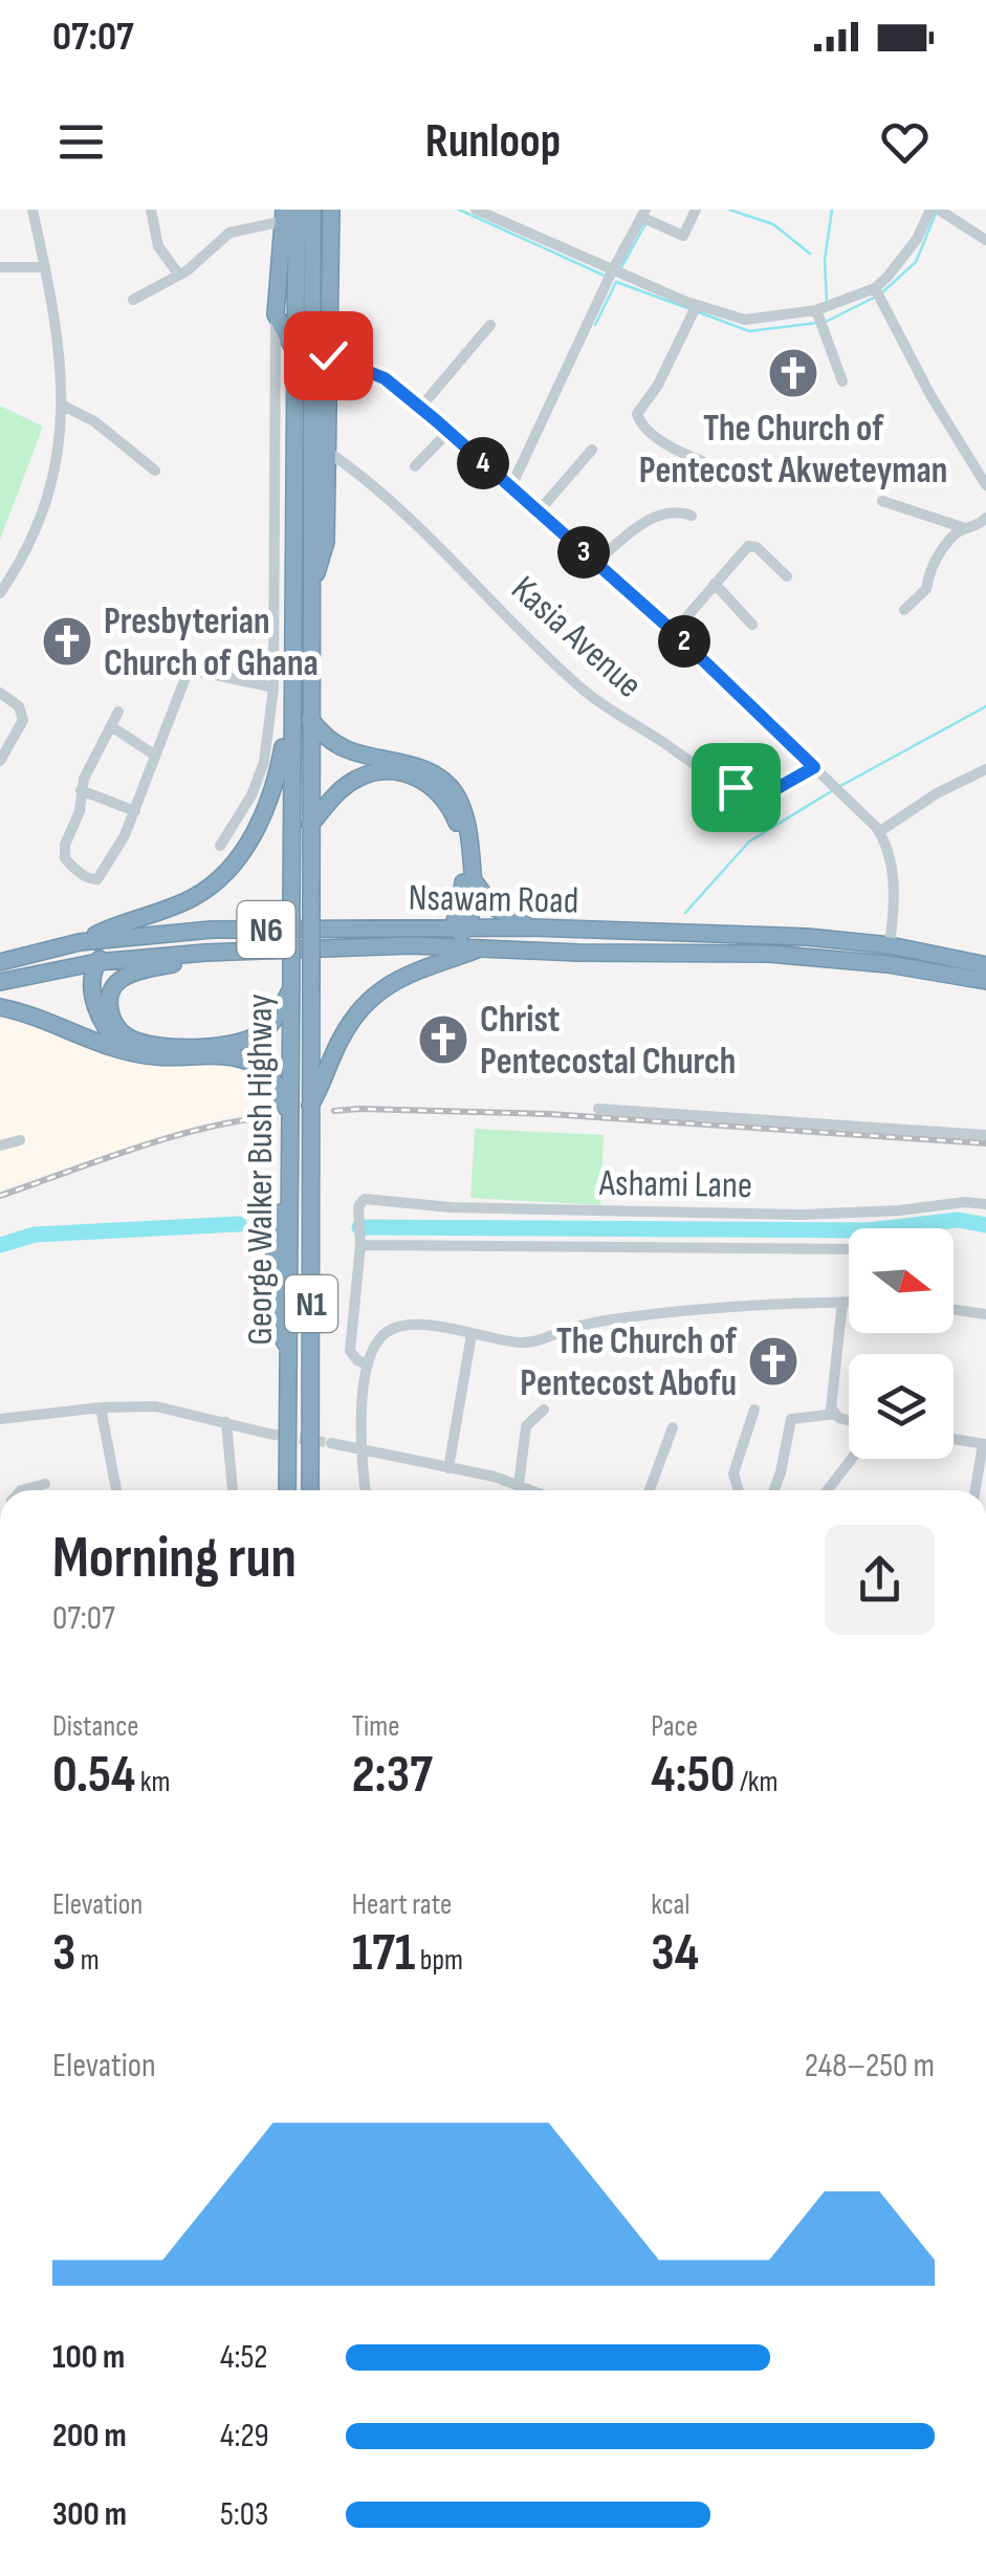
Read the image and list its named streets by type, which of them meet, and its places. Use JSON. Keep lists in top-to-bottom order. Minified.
{"streets":{"highway":["Nsawam Road","N6","George Walker Bush Highway","N1"],"street":["Kasia Avenue","Ashami Lane"]},"places":{"church":["The Church of Pentecost Akweteyman","Presbyterian Church of Ghana","Christ Pentecostal Church","The Church of Pentecost Abofu"]},"north":"right","page":{"status":"07:07","header":"Runloop","pins":["4","3","2"],"heading":["Morning run","07:07"],"stats":[["Distance","0.54 km"],["Time","2:37"],["Pace","4:50 /km"],["Elevation","3 m"],["Heart rate","171 bpm"],["kcal","34"]],"chart":["Elevation","248–250 m"],"list":[{"name":"100 m","note":"4:52"},{"name":"200 m","note":"4:29"},{"name":"300 m","note":"5:03"}]}}
